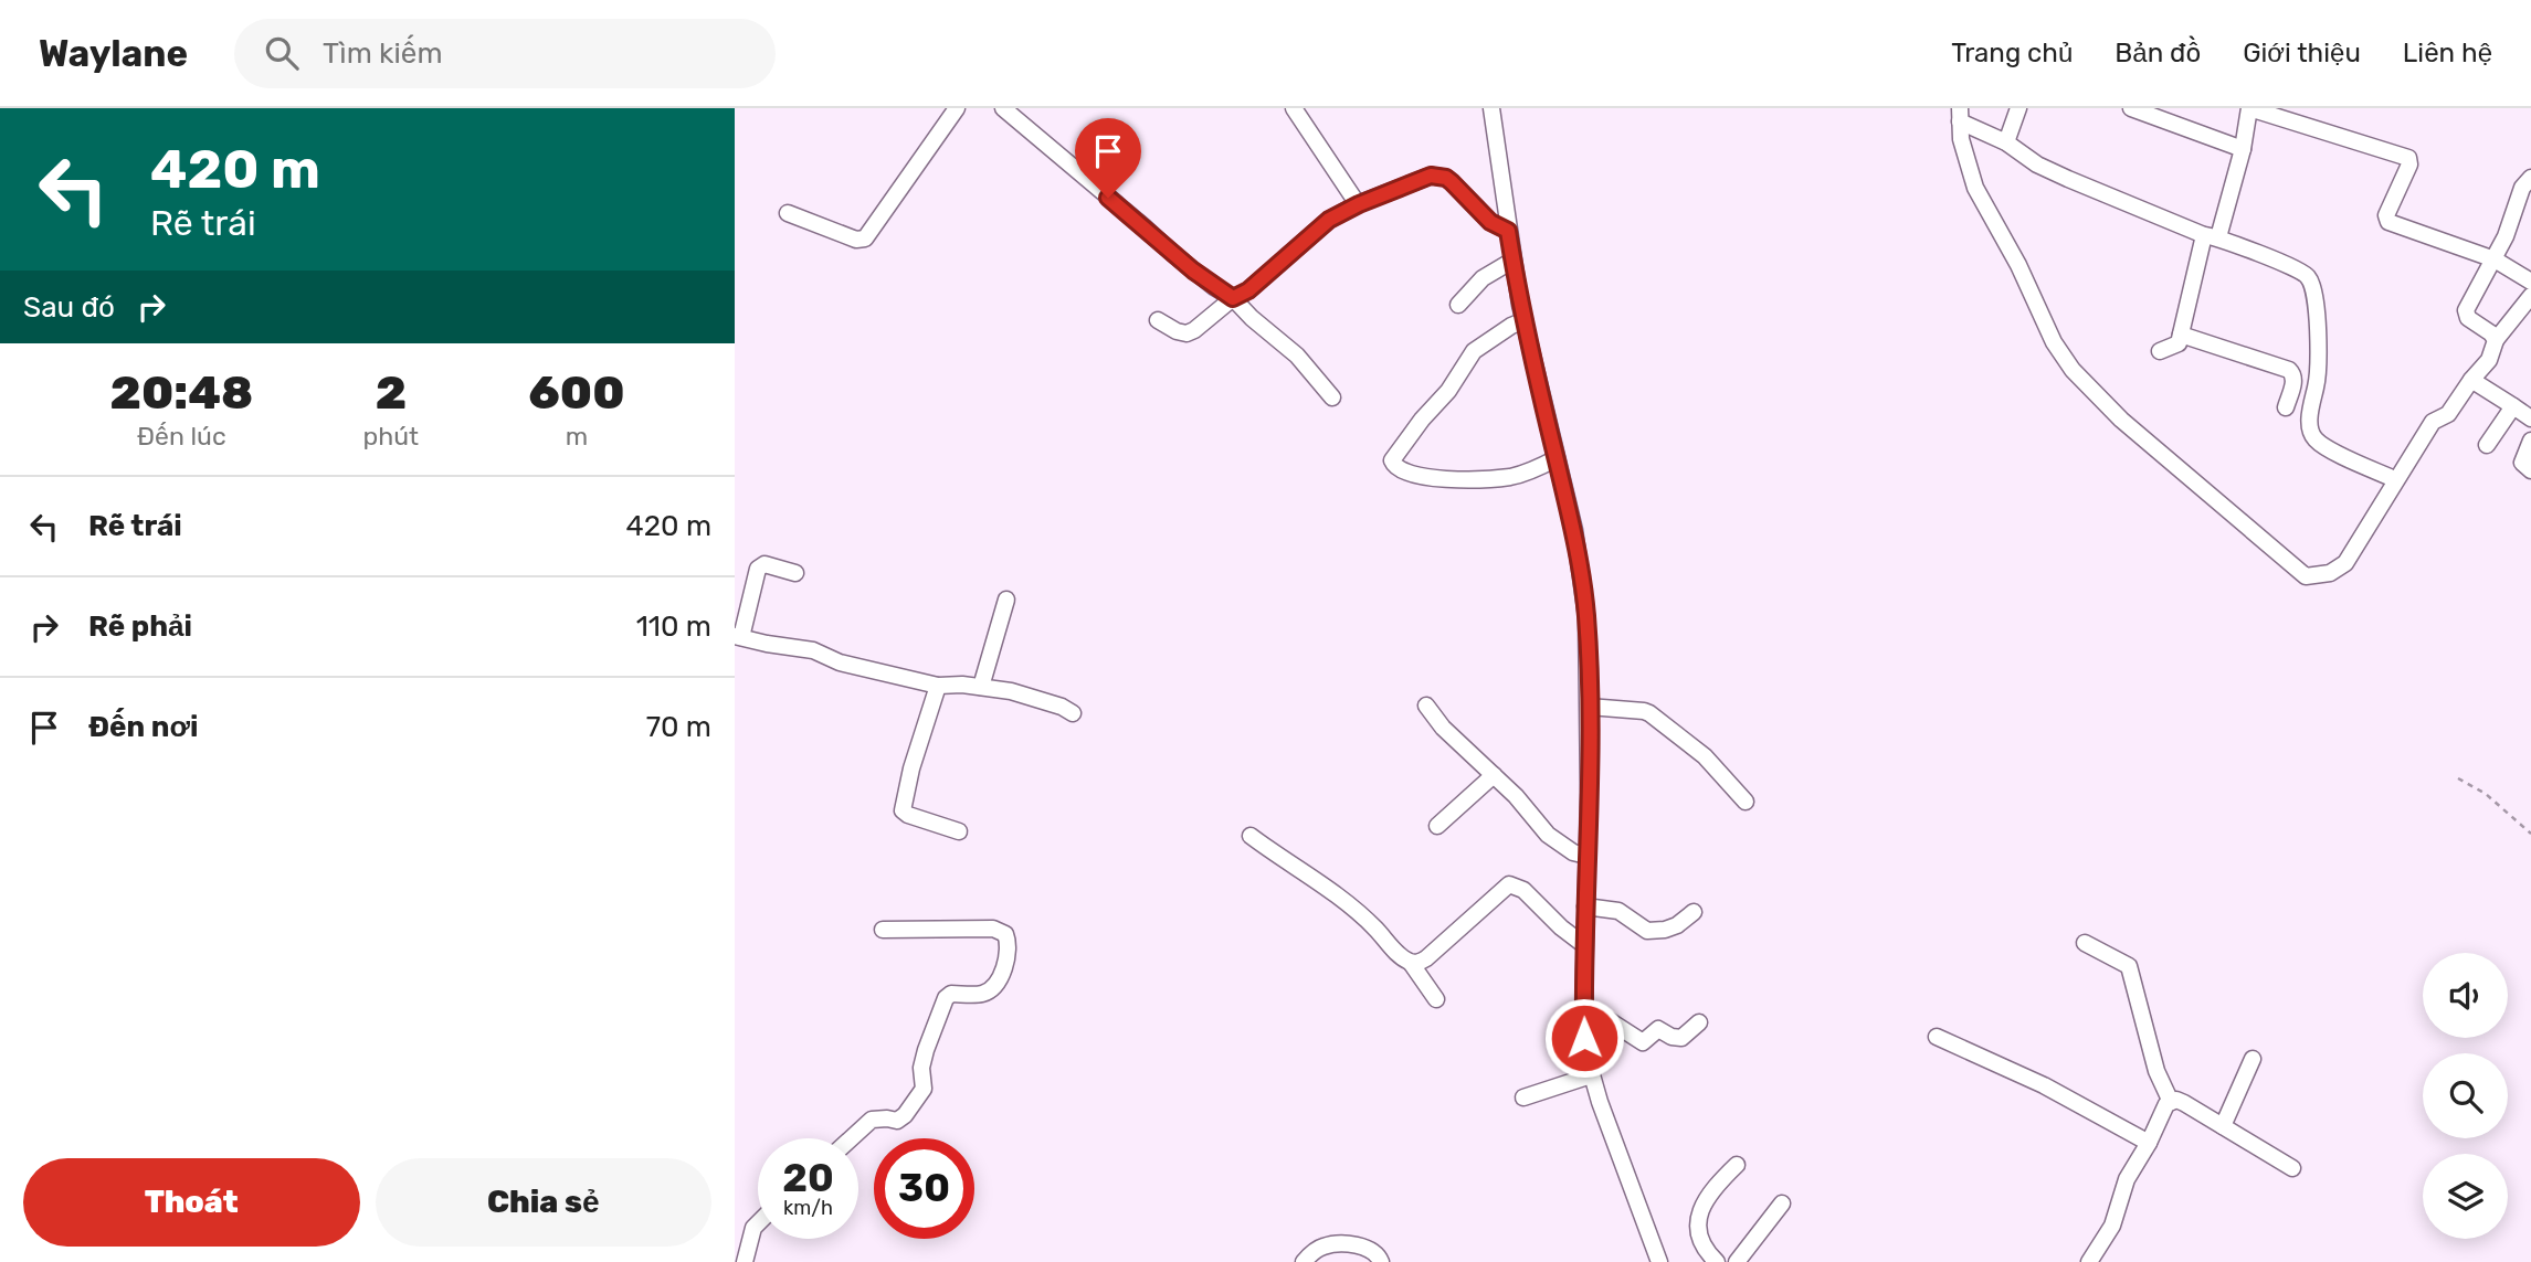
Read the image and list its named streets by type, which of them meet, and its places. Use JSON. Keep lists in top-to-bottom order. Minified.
{"page":{"header":"Waylane","search":"Tìm kiếm","nav":["Trang chủ","Bản đồ","Giới thiệu","Liên hệ"],"turn":["420 m","Rẽ trái"],"then":"Sau đó","eta":["20:48","Đến lúc","2","phút","600","m"],"list":[{"name":"Rẽ trái","value":"420 m"},{"name":"Rẽ phải","value":"110 m"},{"name":"Đến nơi","value":"70 m"}],"speed":"20 km/h","limit":"30","buttons":["Thoát","Chia sẻ"]}}
